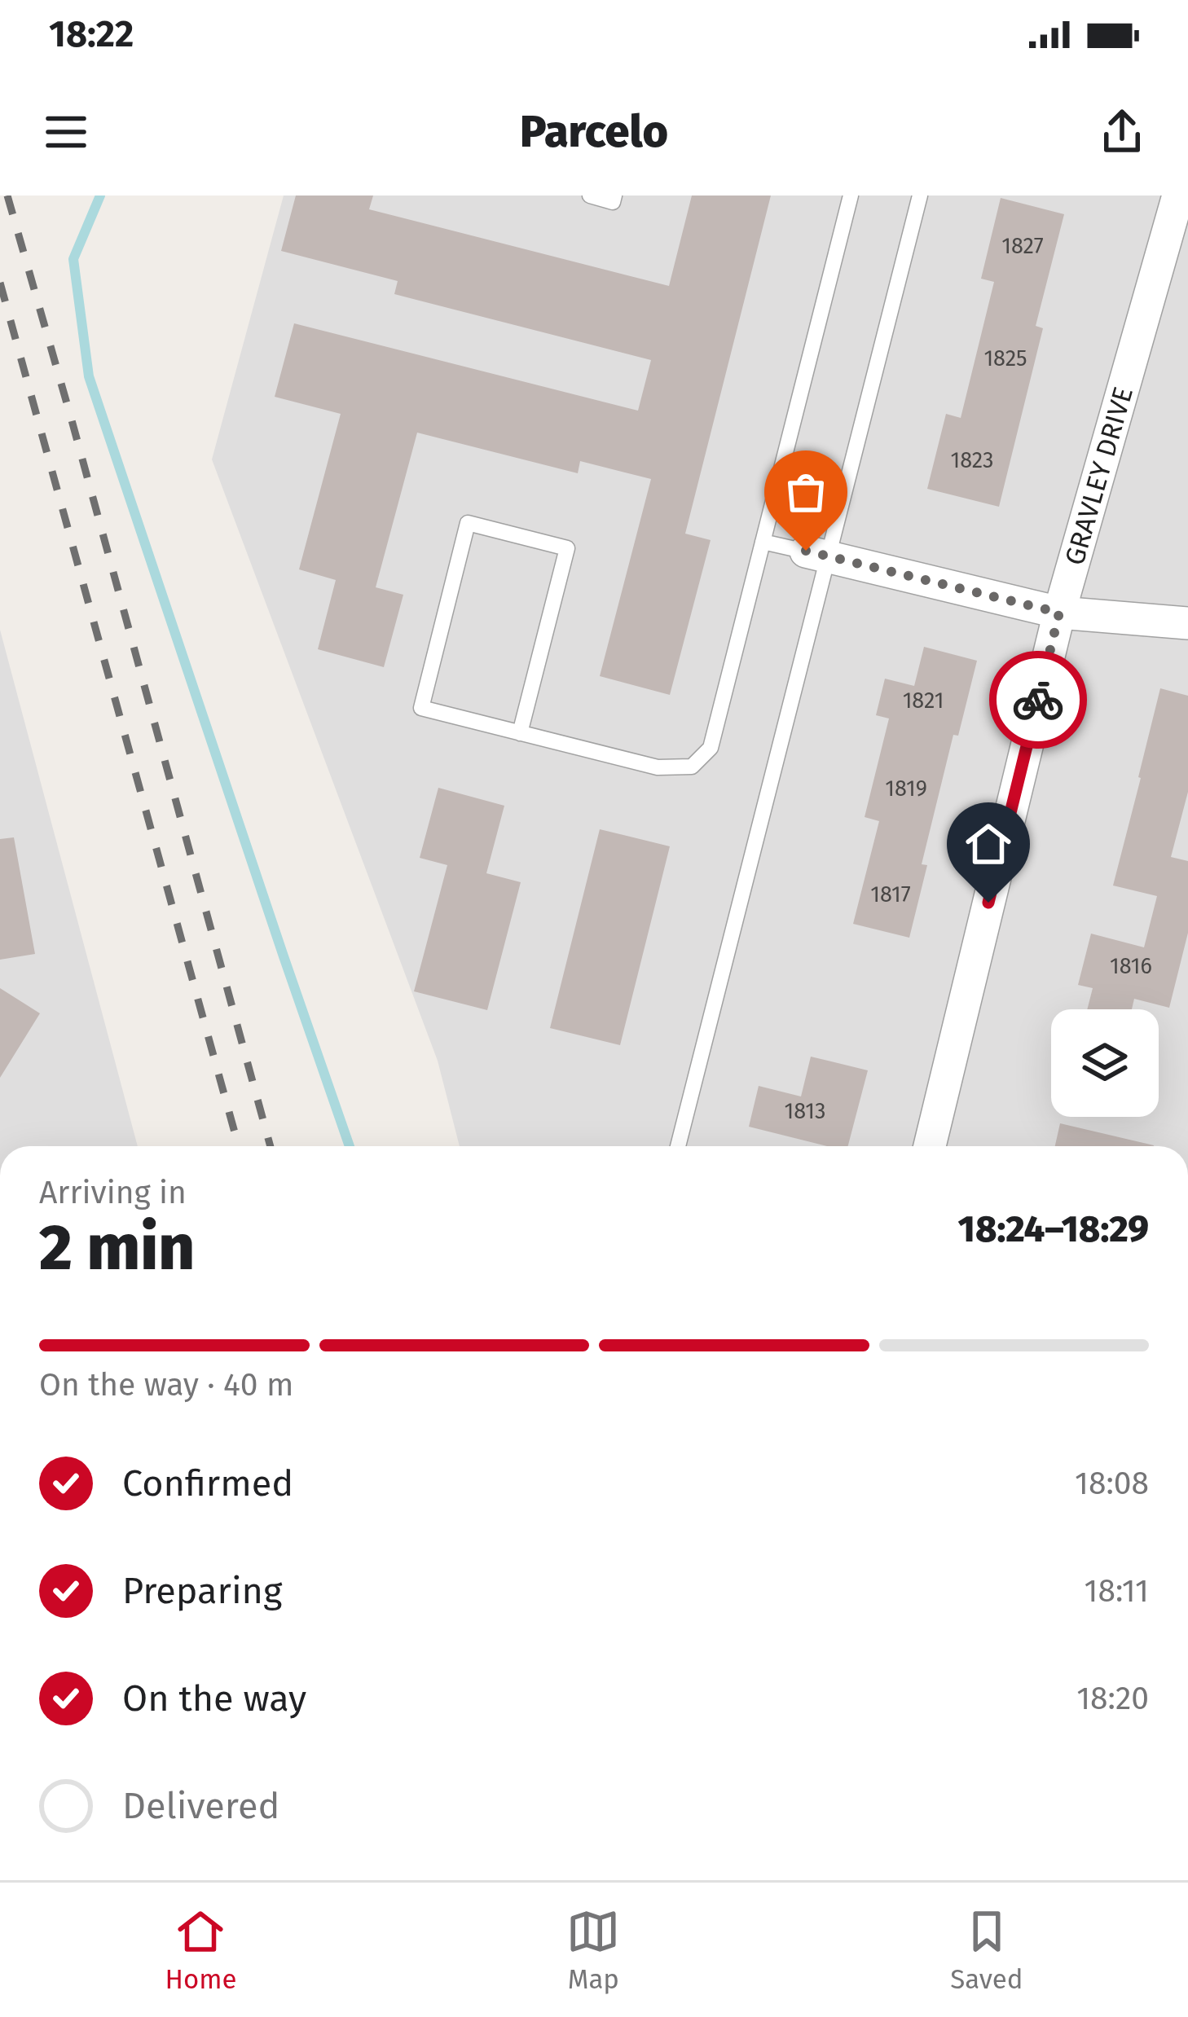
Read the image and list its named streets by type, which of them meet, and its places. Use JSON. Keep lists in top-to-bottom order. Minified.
{"streets":{"street":["GRAVLEY DRIVE"]},"house_numbers":["1827","1825","1823","1821","1819","1817","1816","1813"],"page":{"status":"18:22","header":"Parcelo","heading":["2 min","Arriving in","18:24–18:29"],"bar":"On the way · 40 m","list":[["Confirmed","18:08"],["Preparing","18:11"],["On the way","18:20"],"Delivered"],"tabs":["Home","Map","Saved"]}}
